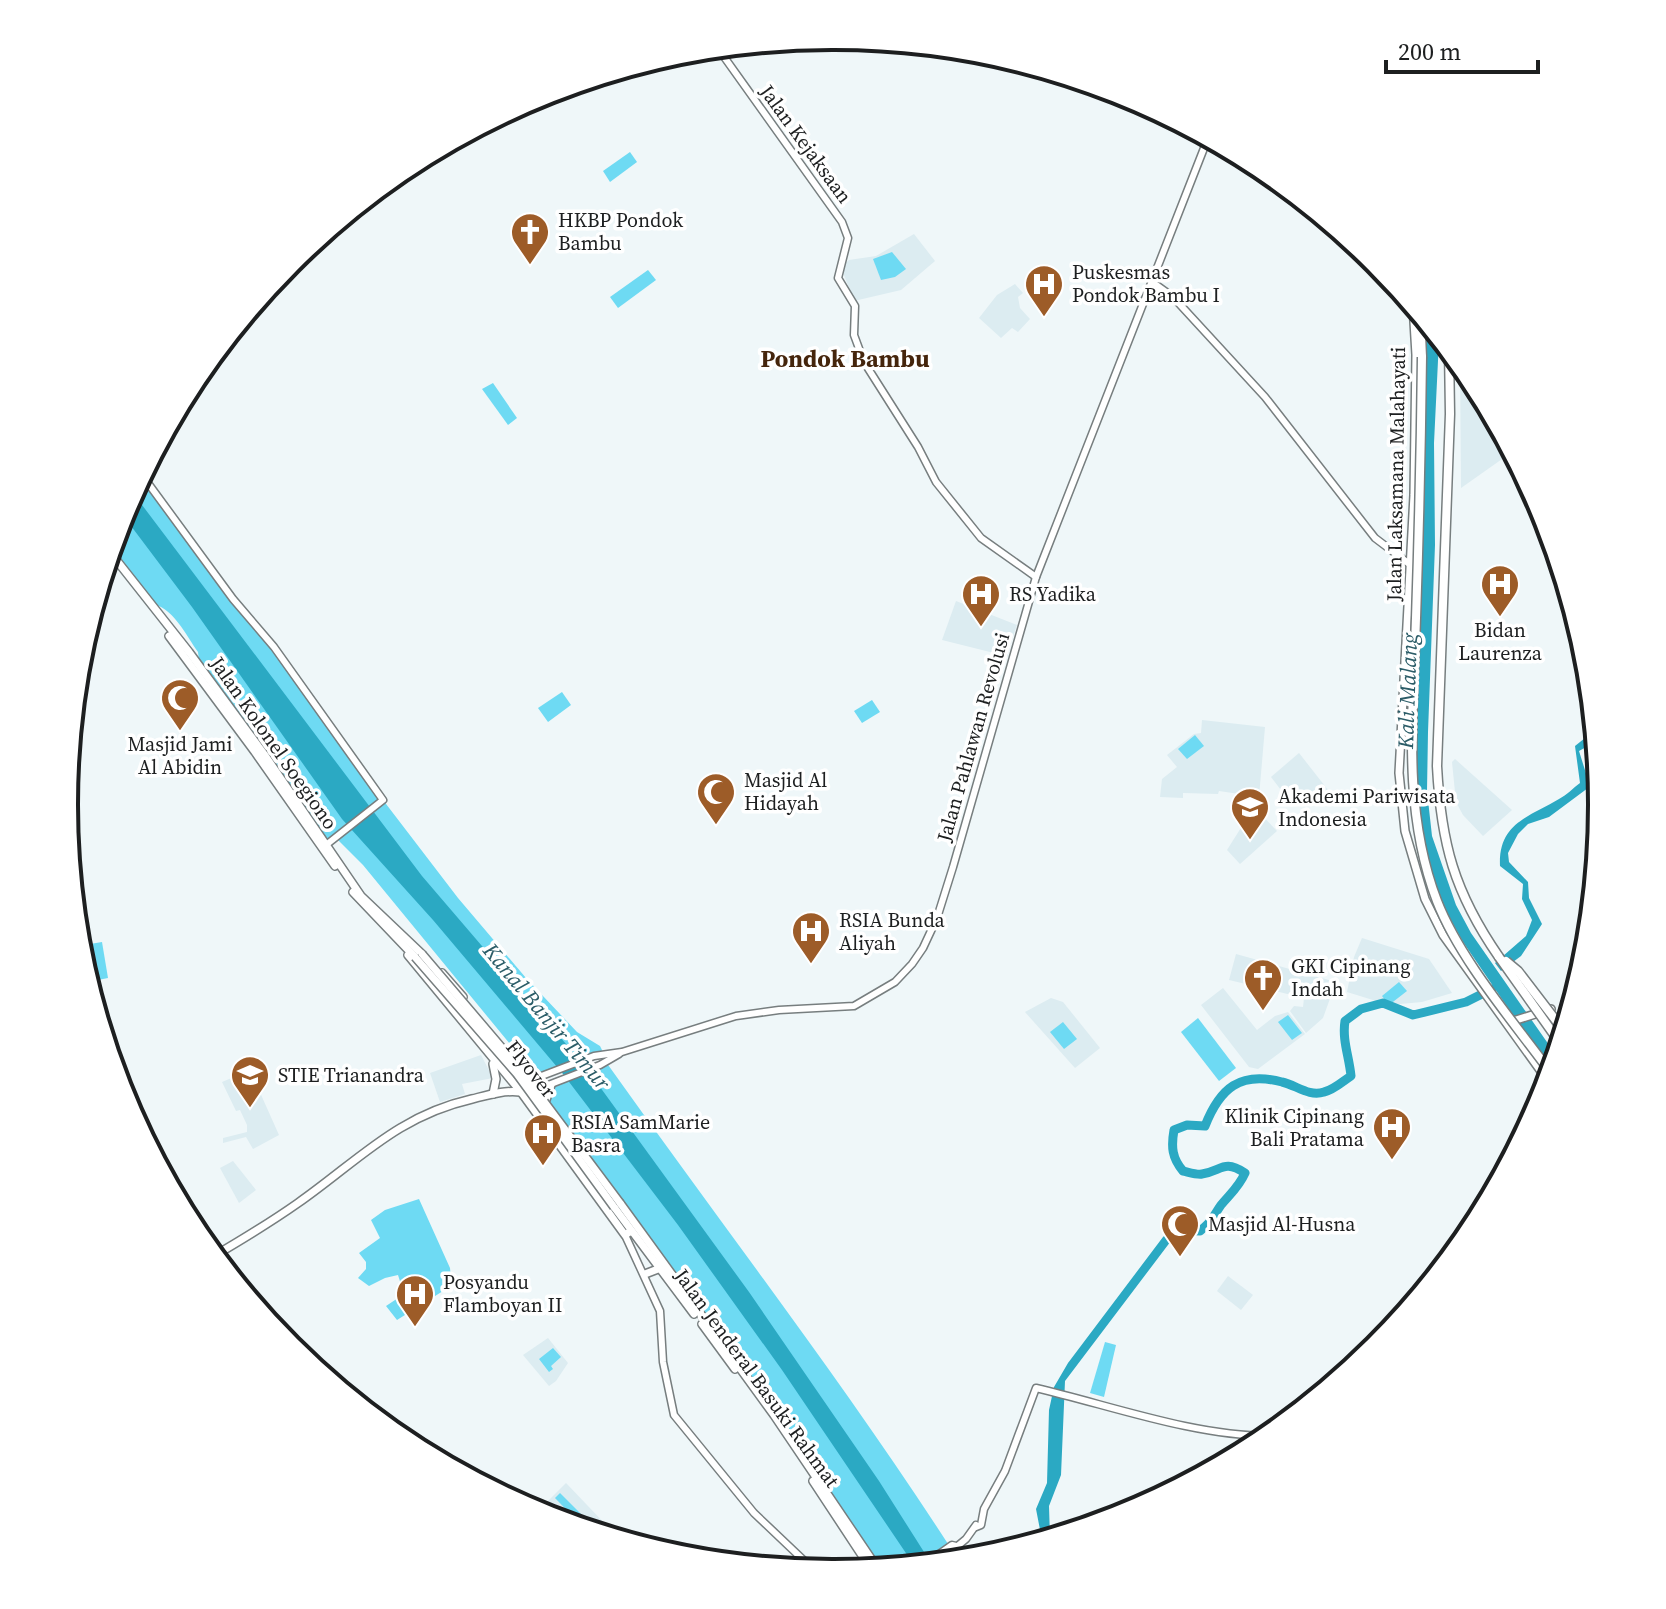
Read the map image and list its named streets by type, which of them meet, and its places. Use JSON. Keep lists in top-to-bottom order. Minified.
{"streets":{"main road":["Jalan Laksamana Malahayati","Jalan Pahlawan Revolusi","Jalan Kolonel Soegiono","Flyover","Jalan Jenderal Basuki Rahmat"],"street":["Jalan Kejaksaan"]},"crossings":[["Jalan Kejaksaan","Jalan Pahlawan Revolusi"],["Jalan Pahlawan Revolusi","Jalan Kolonel Soegiono"],["Jalan Pahlawan Revolusi","Jalan Jenderal Basuki Rahmat"],["Jalan Kolonel Soegiono","Flyover"],["Jalan Kolonel Soegiono","Jalan Jenderal Basuki Rahmat"],["Flyover","Jalan Jenderal Basuki Rahmat"]],"districts":["Pondok Bambu"],"water":["Kali Malang","Kanal Banjir Timur"],"places":{"church":["HKBP Pondok Bambu","GKI Cipinang Indah"],"hospital":["Puskesmas Pondok Bambu I","Bidan Laurenza","RS Yadika","RSIA Bunda Aliyah","Klinik Cipinang Bali Pratama","RSIA SamMarie Basra","Posyandu Flamboyan II"],"mosque":["Masjid Jami Al Abidin","Masjid Al Hidayah","Masjid Al-Husna"],"school or university":["Akademi Pariwisata Indonesia","STIE Trianandra"]},"scale_bar":"200 m"}
